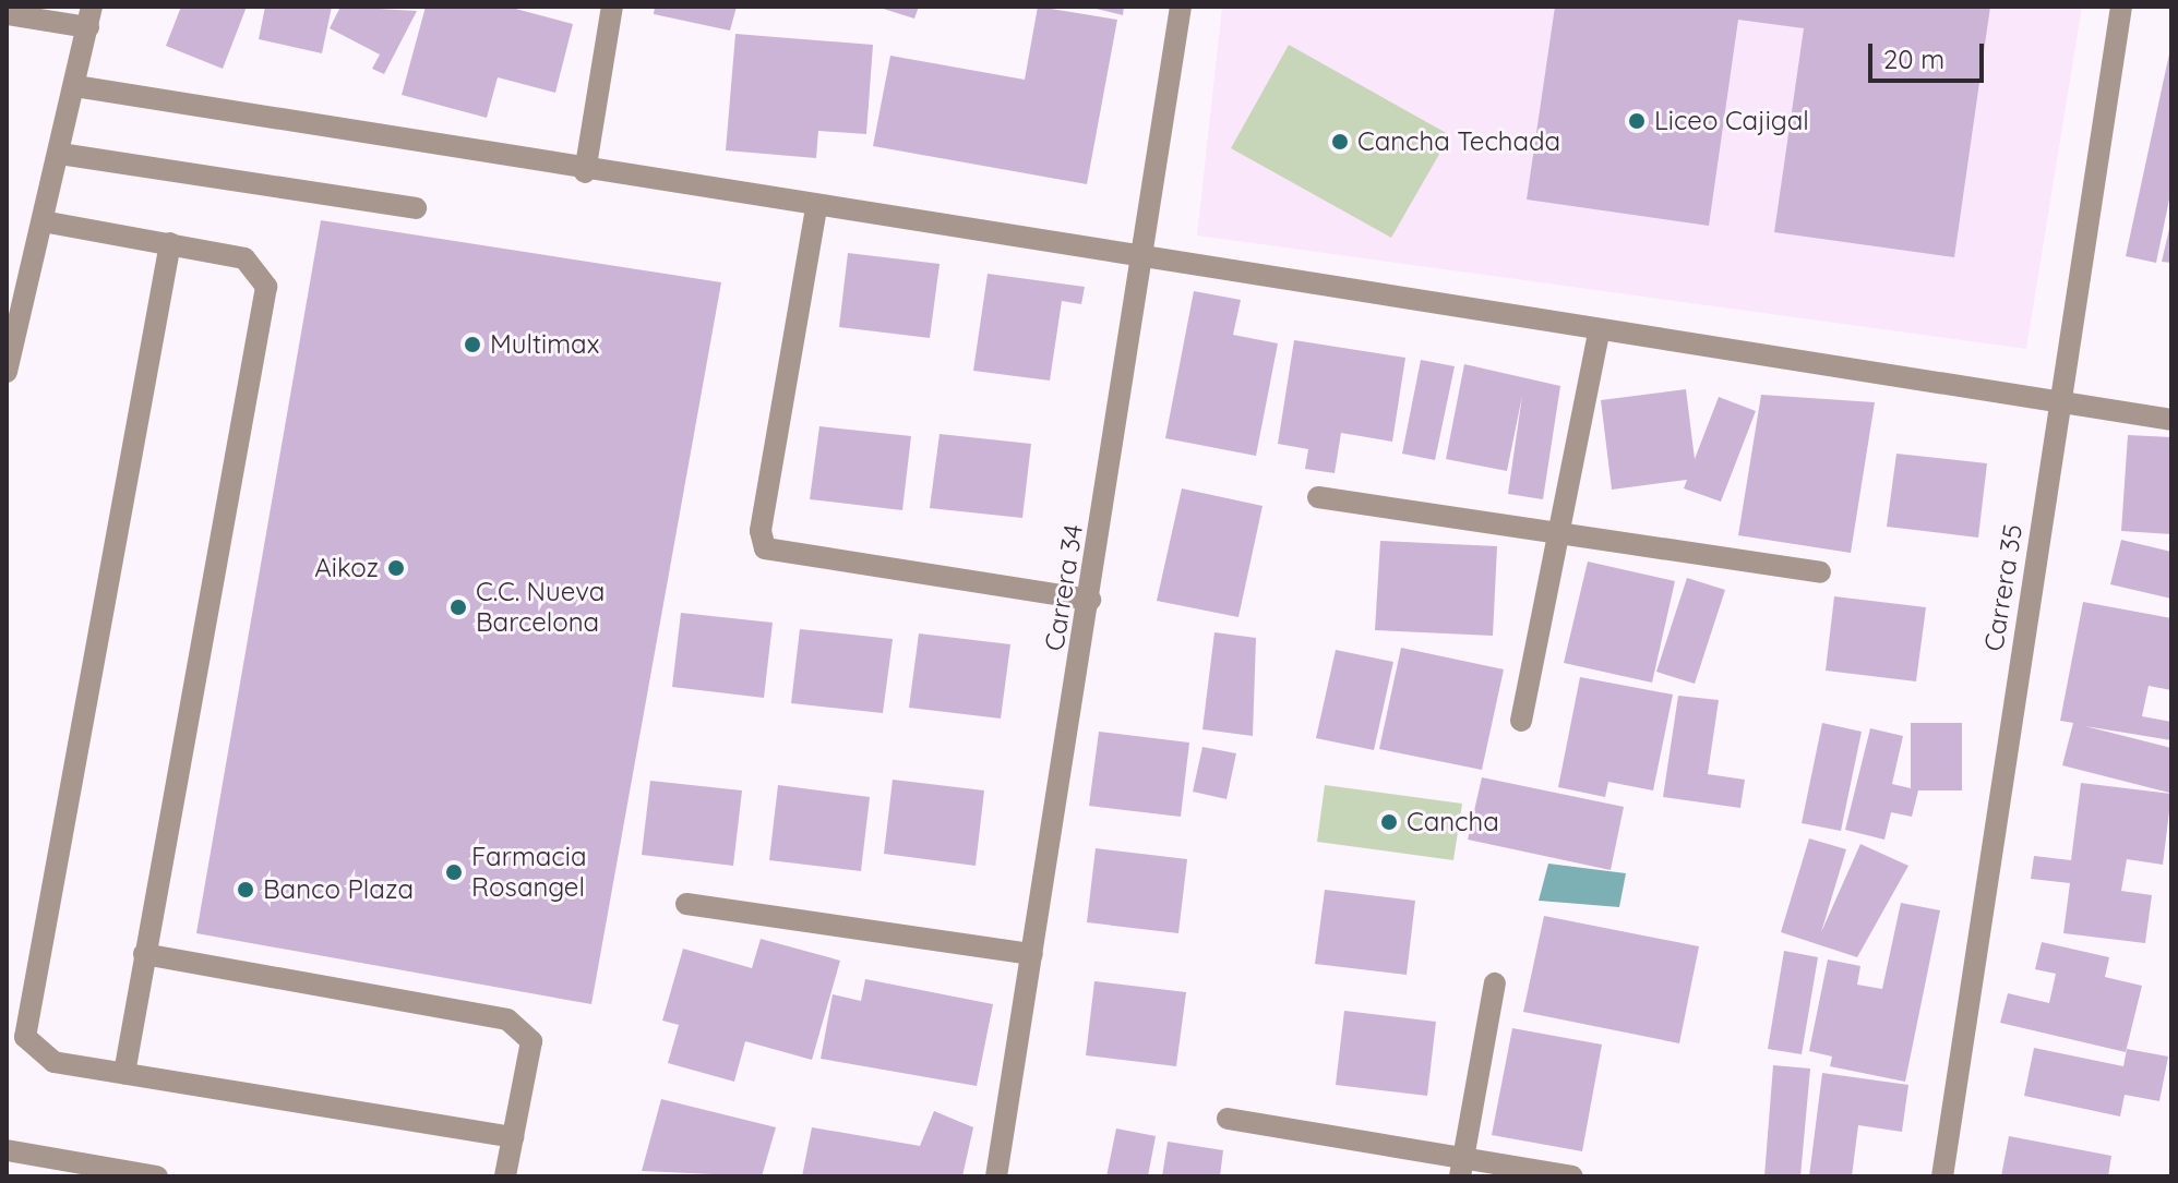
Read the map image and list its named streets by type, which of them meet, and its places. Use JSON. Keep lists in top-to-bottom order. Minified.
{"streets":{"street":["Carrera 34","Carrera 35"]},"places":["Liceo Cajigal","Cancha Techada","Multimax","Aikoz","C.C. Nueva Barcelona","Cancha","Farmacia Rosangel","Banco Plaza"],"scale_bar":"20 m"}
